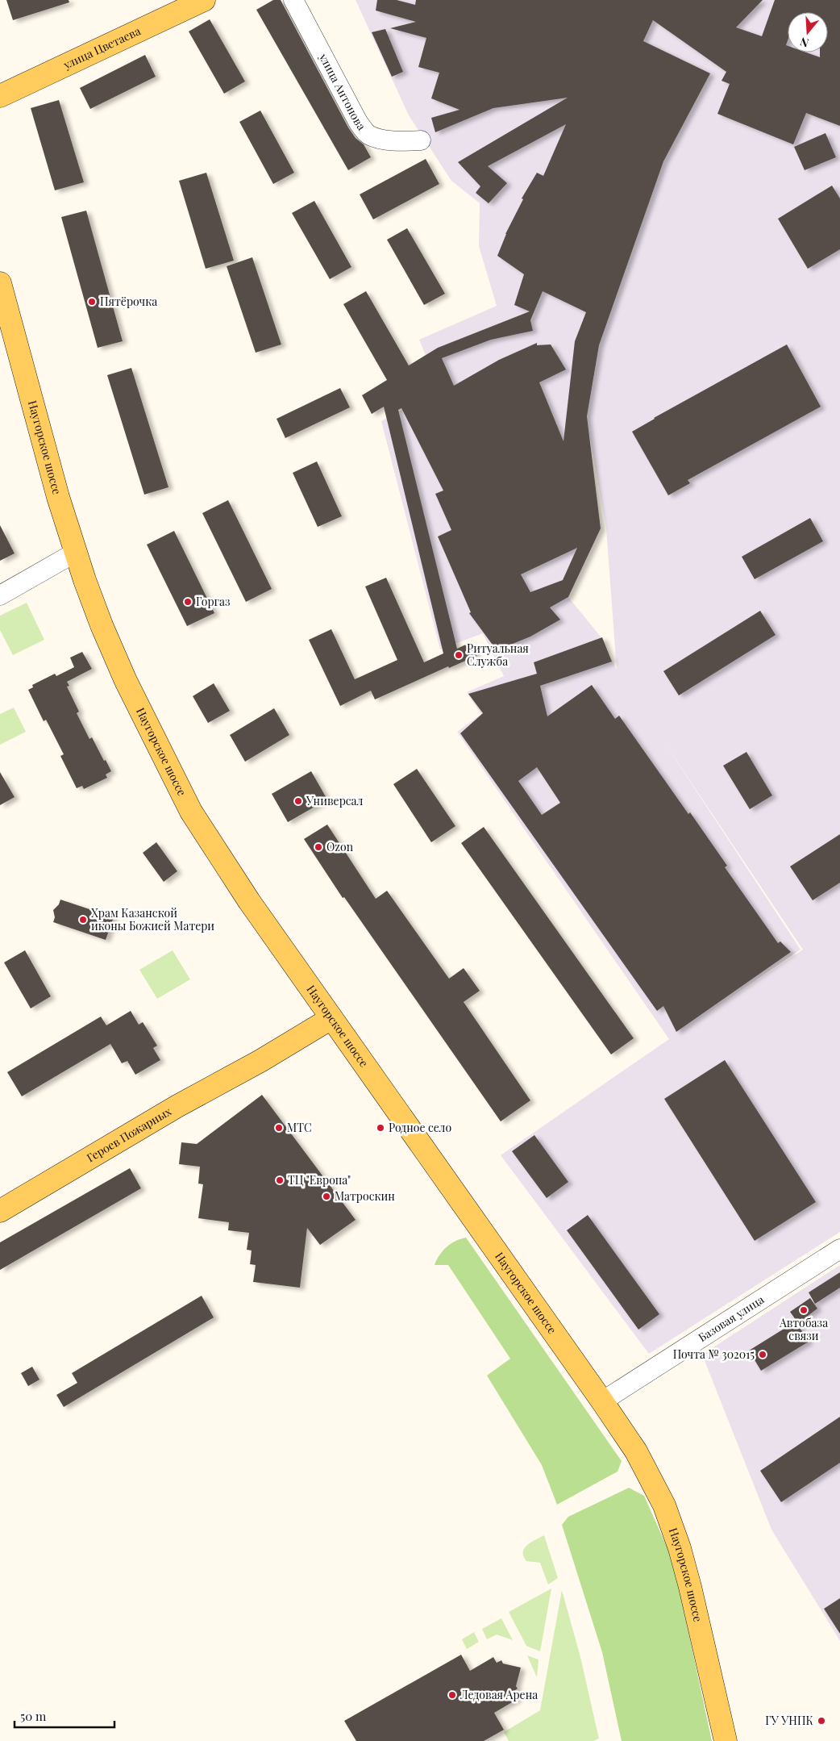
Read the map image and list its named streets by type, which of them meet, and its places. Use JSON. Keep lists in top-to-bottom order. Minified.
{"streets":{"main road":["улица Цветаева","Наугорское шоссе","Героев Пожарных"],"street":["улица Антонова","Базовая улица"]},"crossings":[["Наугорское шоссе","Героев Пожарных"],["Наугорское шоссе","Базовая улица"]],"places":["Пятёрочка","Горгаз","Ритуальная Служба","Универсал","Ozon","Храм Казанской иконы Божией Матери","МТС","Родное село","ТЦ \"Европа\"","Матроскин","Автобаза связи","Почта № 302015","Ледовая Арена","ГУ УНПК"],"scale_bar":"50 m","north":"bottom"}
